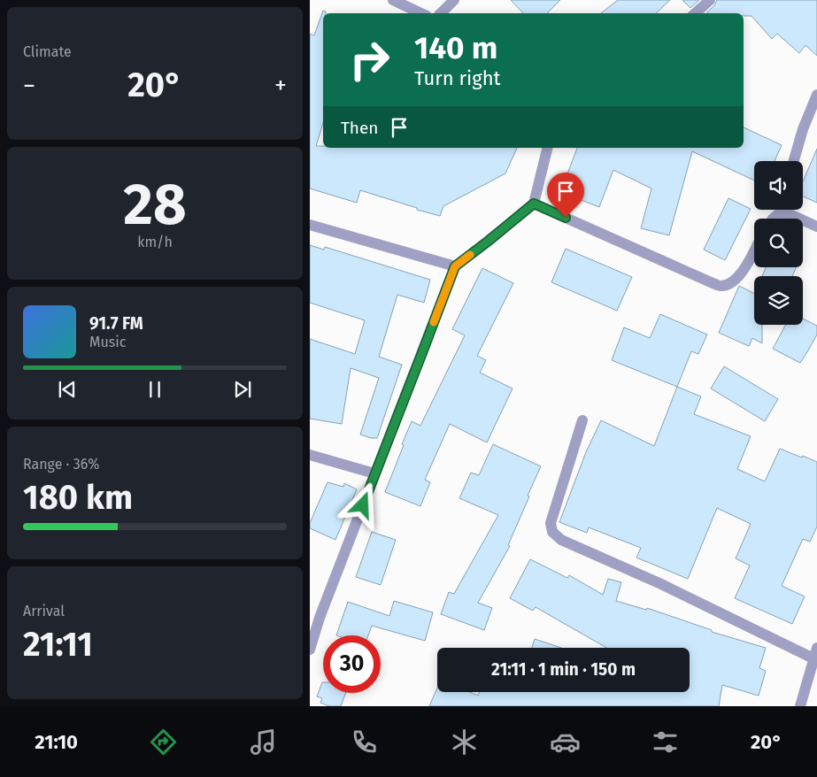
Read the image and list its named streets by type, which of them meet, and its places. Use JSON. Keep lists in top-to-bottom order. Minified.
{"page":{"tile":["Climate",["28","km/h"],["Range · 36%","180 km"],["Arrival","21:11"]],"turn":["140 m","Turn right"],"heat":["−","20°","+"],"then":"Then","song":["91.7 FM","Music"],"limit":"30","trip":"21:11 · 1 min · 150 m","tabs":["21:10","20°"]}}
